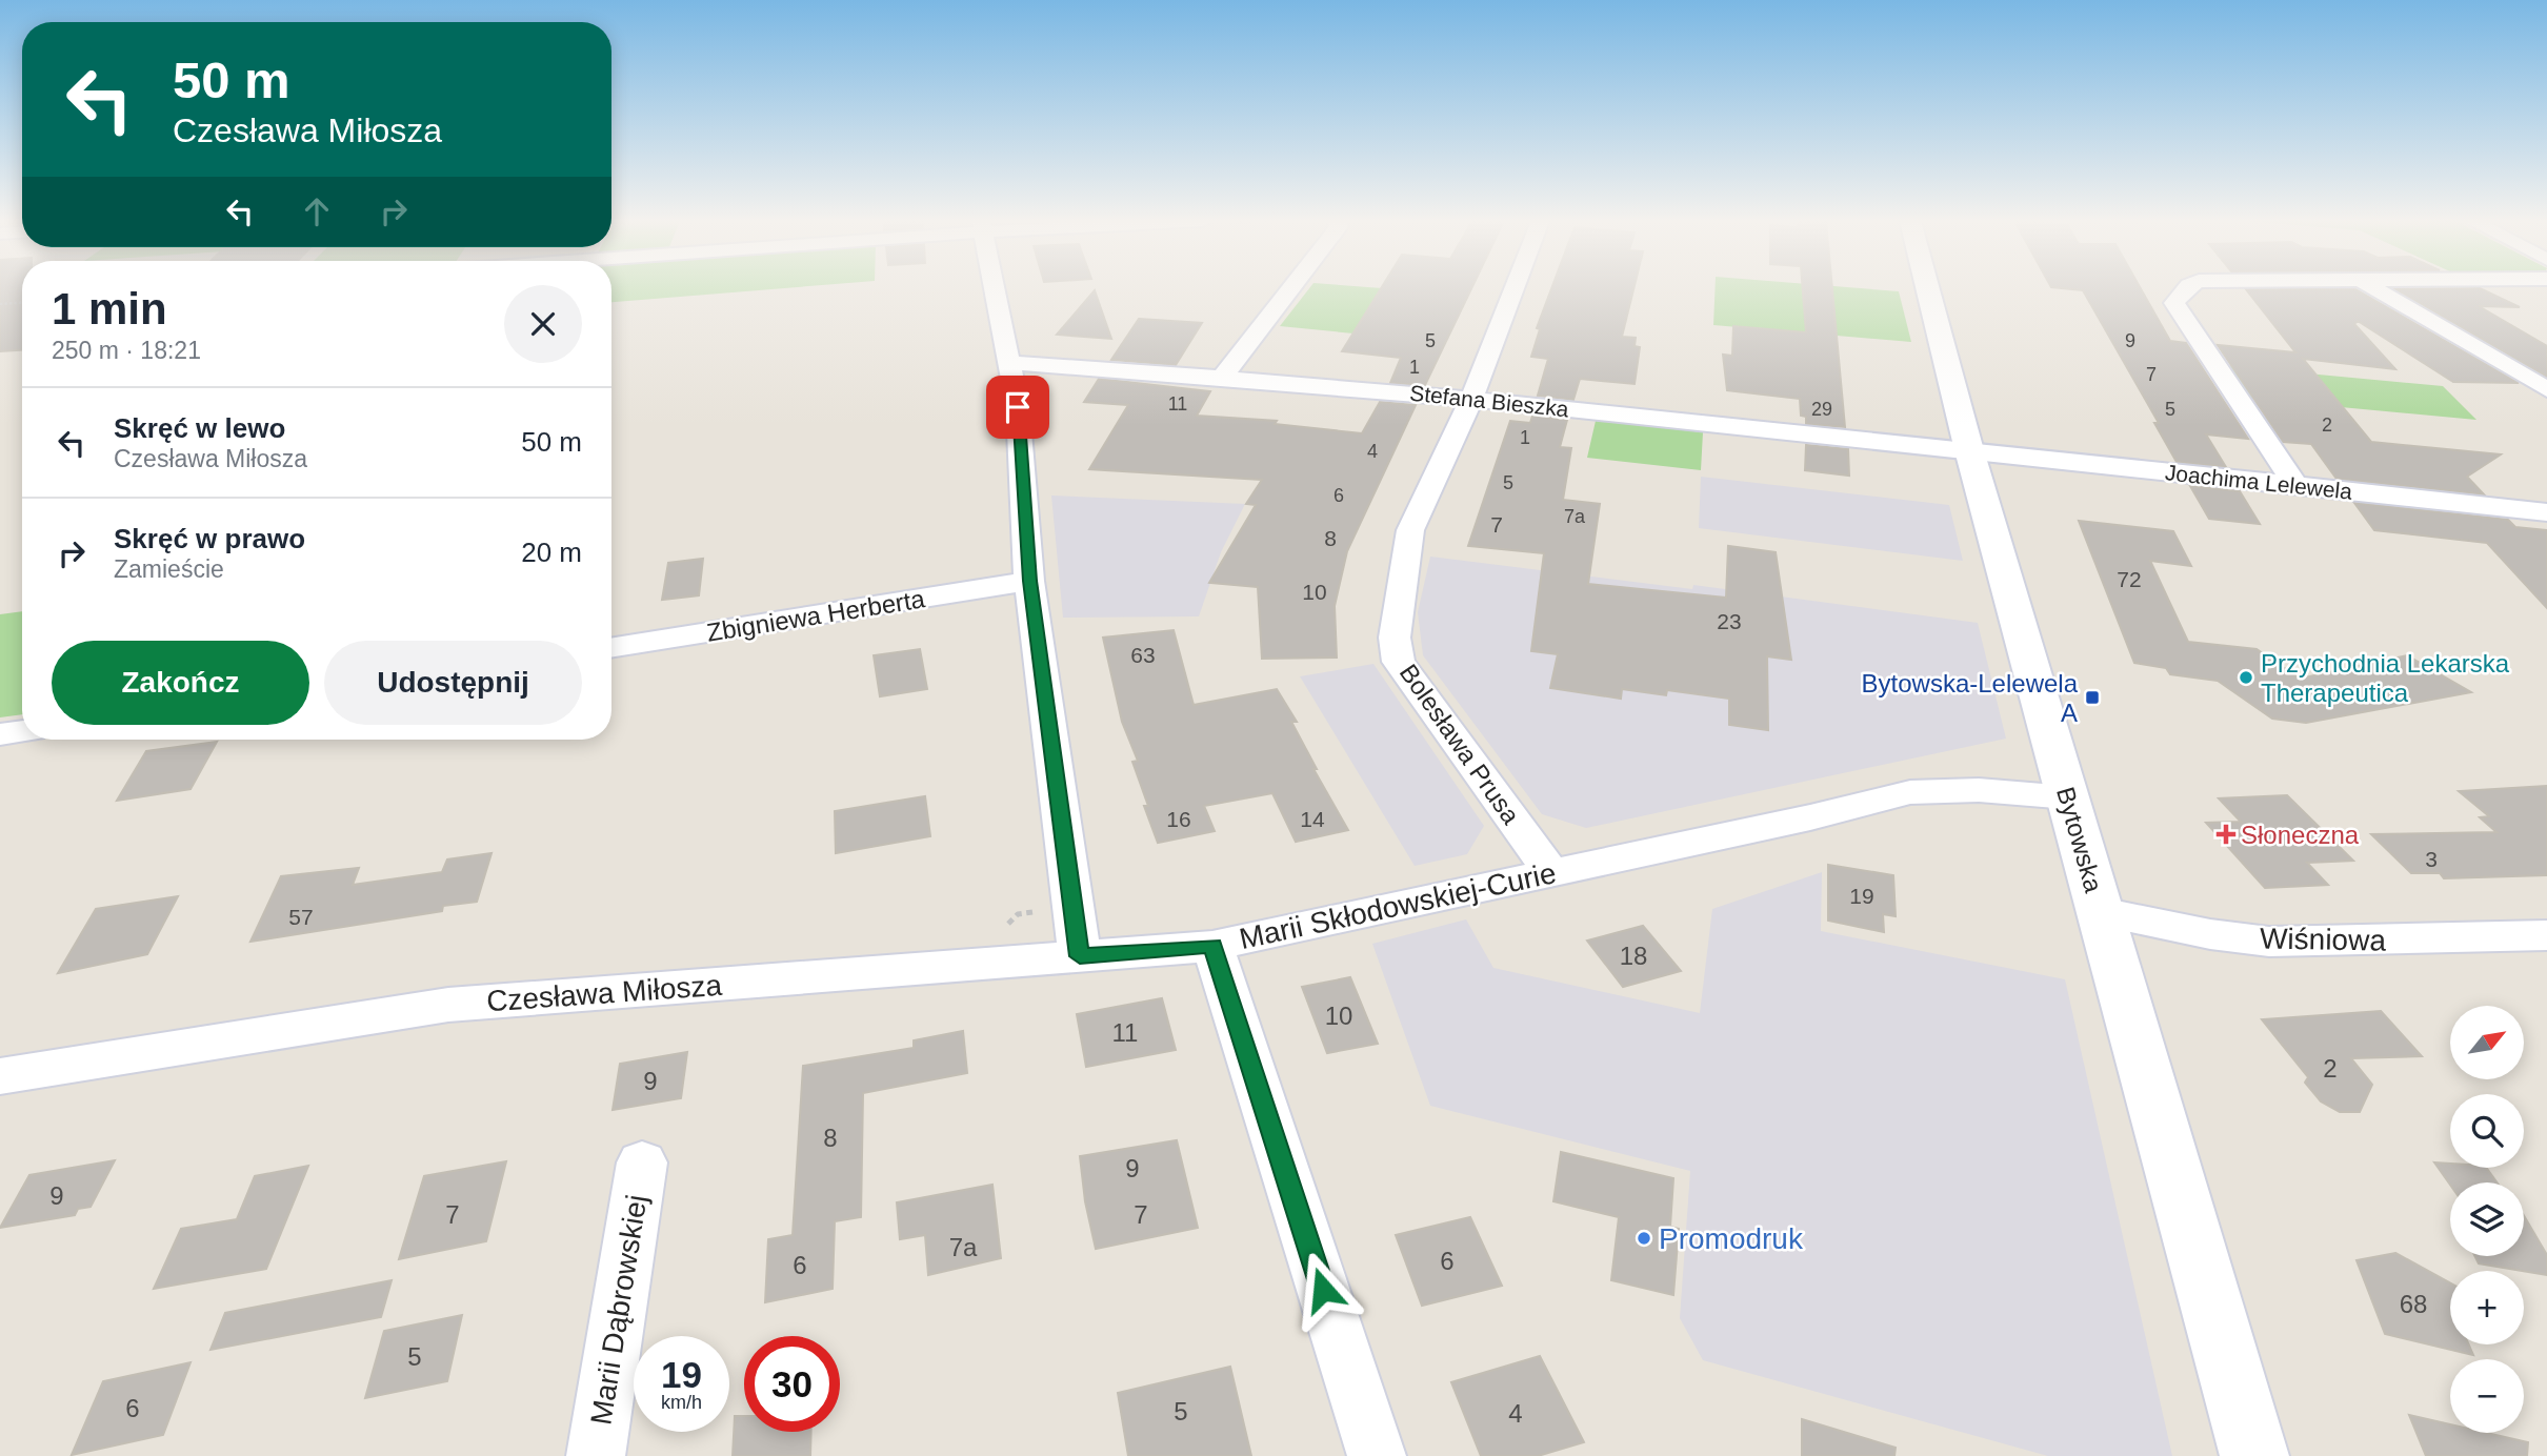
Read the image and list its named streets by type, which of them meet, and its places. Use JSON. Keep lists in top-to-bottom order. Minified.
{"streets":{"street":["Stefana Bieszka","Joachima Lelewela","Zbigniewa Herberta","Bolesława Prusa","Bytowska","Marii Skłodowskiej-Curie","Wiśniowa","Czesława Miłosza","Marii Dąbrowskiej"]},"crossings":[["Stefana Bieszka","Joachima Lelewela"],["Stefana Bieszka","Bolesława Prusa"],["Stefana Bieszka","Bytowska"],["Joachima Lelewela","Bytowska"],["Bolesława Prusa","Marii Skłodowskiej-Curie"],["Bytowska","Marii Skłodowskiej-Curie"],["Bytowska","Wiśniowa"],["Marii Skłodowskiej-Curie","Czesława Miłosza"]],"places":{"other":["Przychodnia Lekarska Therapeutica","Promodruk"],"transit":["Bytowska-Lelewela A"],"health":["Słoneczna"]},"house_numbers":["5","9","1","7","11","29","5","2","1","4","5","6","7a","7","8","72","10","23","63","16","14","3","19","57","18","10","11","2","9","8","9","9","7","7","7a","6","6","68","5","6","5","4"],"north":"top right","page":{"turn":["50 m","Czesława Miłosza"],"heading":["1 min","250 m · 18:21"],"list":[{"name":"Skręć w lewo","note":"Czesława Miłosza","value":"50 m"},{"name":"Skręć w prawo","note":"Zamieście","value":"20 m"}],"buttons":["Zakończ","Udostępnij"],"map_buttons":["+","−"],"speed":"19 km/h","limit":"30"}}
